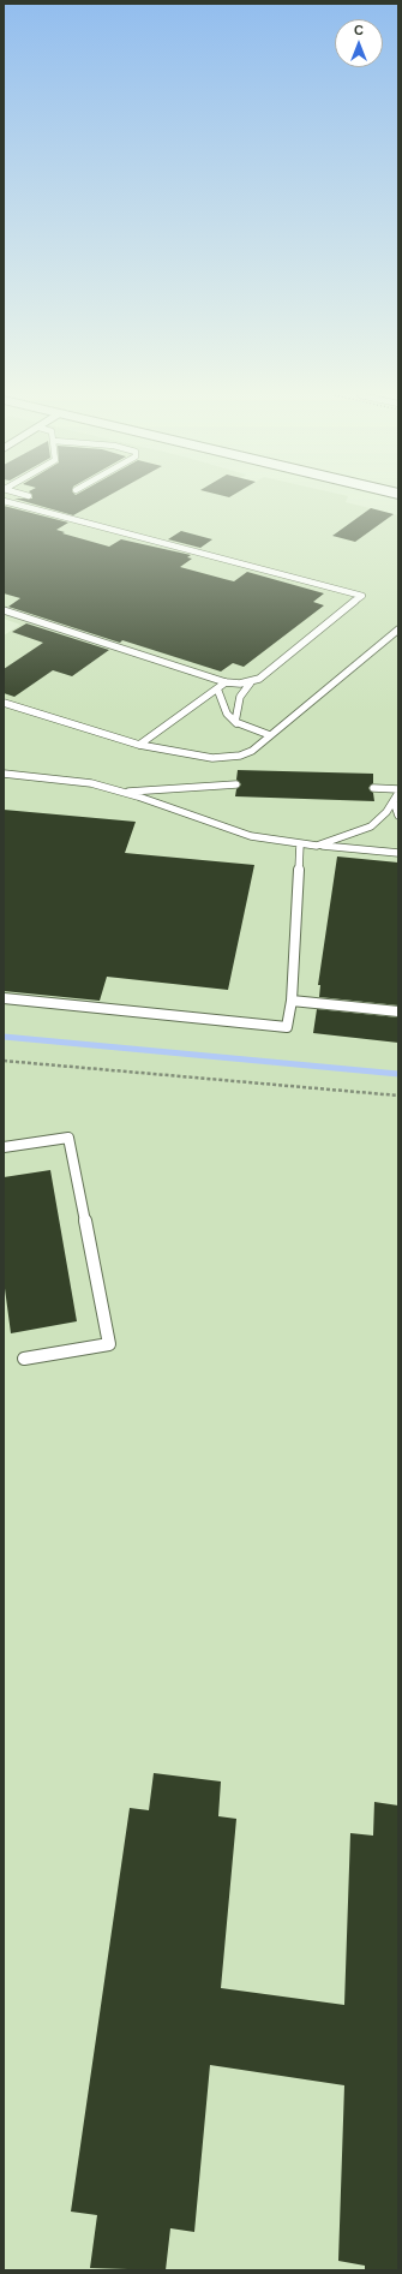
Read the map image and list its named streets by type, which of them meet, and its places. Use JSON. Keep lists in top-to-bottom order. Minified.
{"north":"top"}
